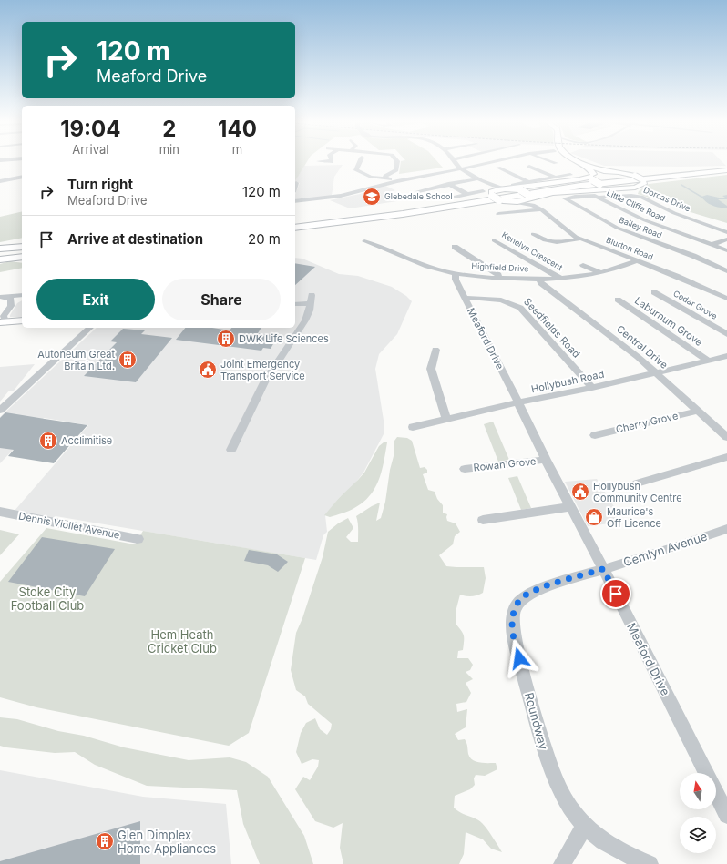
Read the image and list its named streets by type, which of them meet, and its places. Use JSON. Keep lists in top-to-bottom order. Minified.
{"streets":{"street":["Dorcas Drive","Little Cliffe Road","Bailey Road","Blurton Road","Kenelyn Crescent","Highfield Drive","Cedar Grove","Laburnum Grove","Seedfields Road","Meaford Drive","Central Drive","Hollybush Road","Cherry Grove","Rowan Grove","Dennis Viollet Avenue","Cemlyn Avenue","Roundway"]},"crossings":[["Dorcas Drive","Little Cliffe Road"],["Little Cliffe Road","Bailey Road"],["Blurton Road","Highfield Drive"],["Kenelyn Crescent","Highfield Drive"],["Highfield Drive","Meaford Drive"],["Highfield Drive","Central Drive"],["Laburnum Grove","Hollybush Road"],["Seedfields Road","Meaford Drive"],["Seedfields Road","Hollybush Road"],["Meaford Drive","Hollybush Road"],["Meaford Drive","Rowan Grove"],["Meaford Drive","Cemlyn Avenue"],["Meaford Drive","Roundway"],["Central Drive","Hollybush Road"],["Central Drive","Cherry Grove"],["Cemlyn Avenue","Roundway"]],"parks":["Stoke City Football Club","Hem Heath Cricket Club"],"places":{"school or university":["Glebedale School"],"building":["DWK Life Sciences","Autoneum Great Britain Ltd.","Acclimitise","Glen Dimplex Home Appliances"],"public building":["Joint Emergency Transport Service","Hollybush Community Centre"],"shop":["Maurice's Off Licence"]},"north":"top","page":{"turn":["120 m","Meaford Drive"],"eta":["19:04","Arrival","2","min","140","m"],"list":[{"name":"Turn right","note":"Meaford Drive","value":"120 m"},{"name":"Arrive at destination","value":"20 m"}],"buttons":["Exit","Share"]}}
